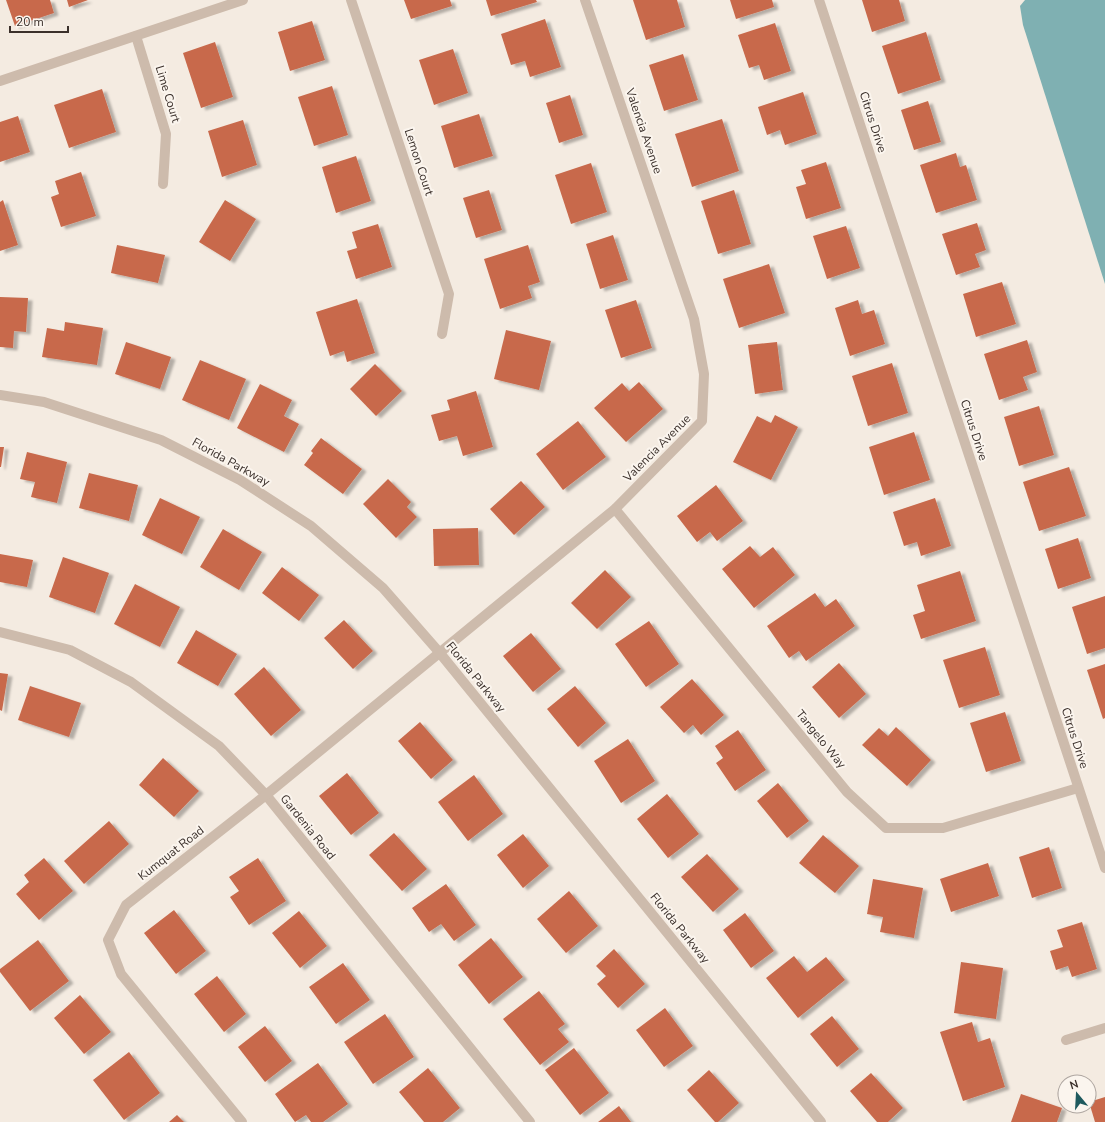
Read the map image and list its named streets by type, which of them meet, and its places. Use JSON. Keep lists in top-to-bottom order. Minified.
{"streets":{"street":["Lime Court","Citrus Drive","Valencia Avenue","Lemon Court","Florida Parkway","Tangelo Way","Gardenia Road","Kumquat Road"]},"crossings":[["Citrus Drive","Tangelo Way"],["Valencia Avenue","Florida Parkway"],["Valencia Avenue","Tangelo Way"],["Valencia Avenue","Kumquat Road"],["Florida Parkway","Kumquat Road"],["Gardenia Road","Kumquat Road"]],"scale_bar":"20 m","north":"top"}
